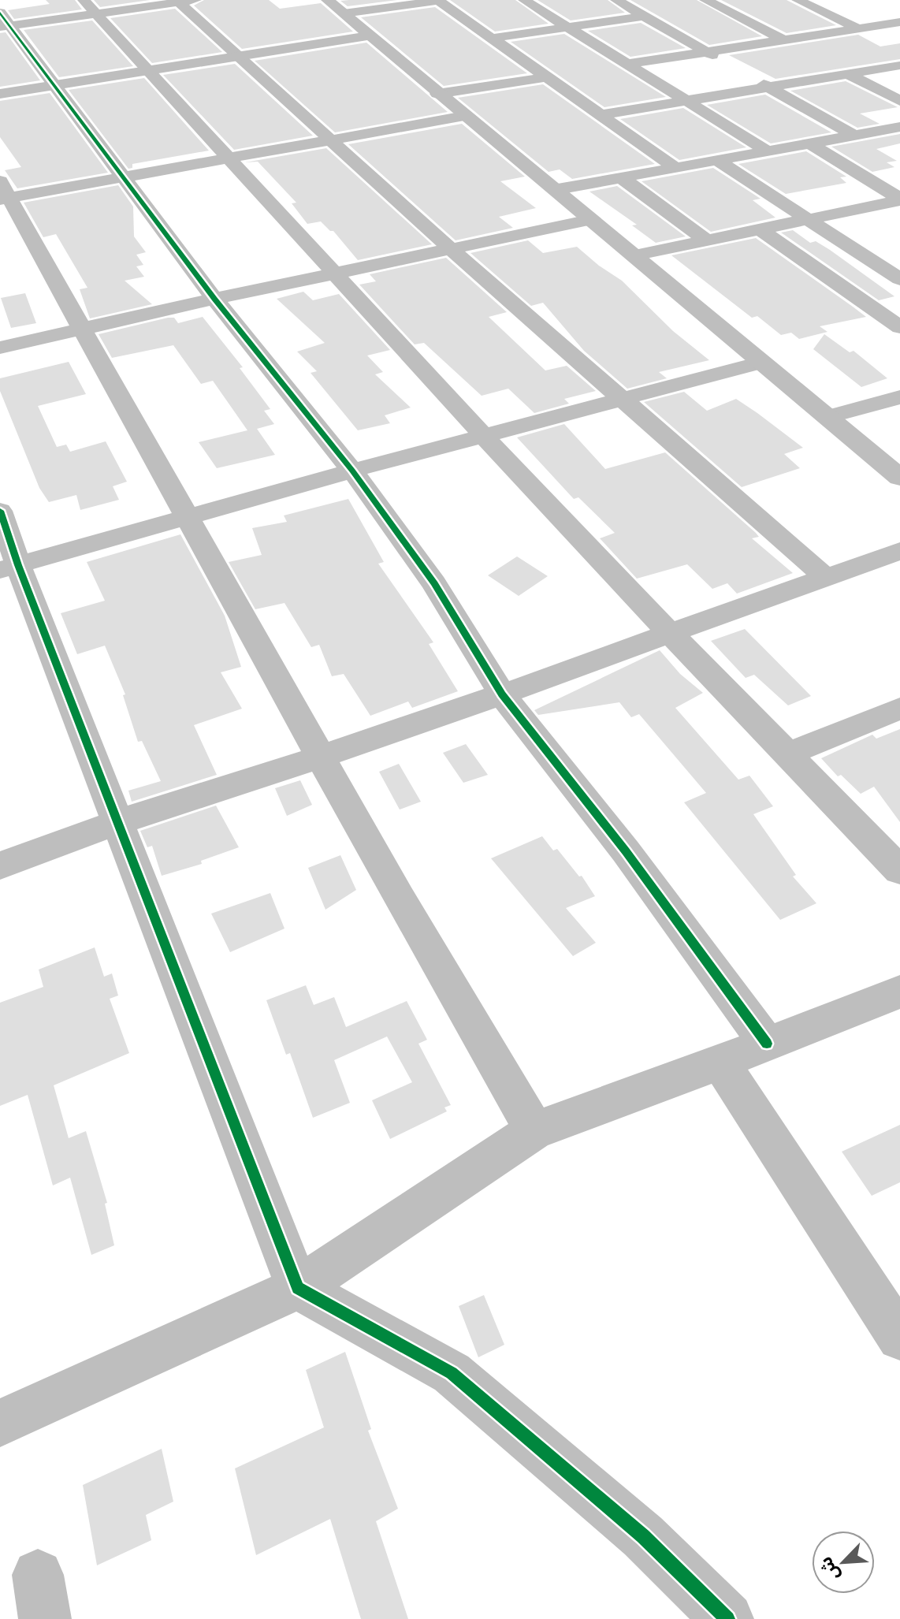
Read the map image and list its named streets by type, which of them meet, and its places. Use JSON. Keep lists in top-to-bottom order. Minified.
{"north":"bottom left"}
